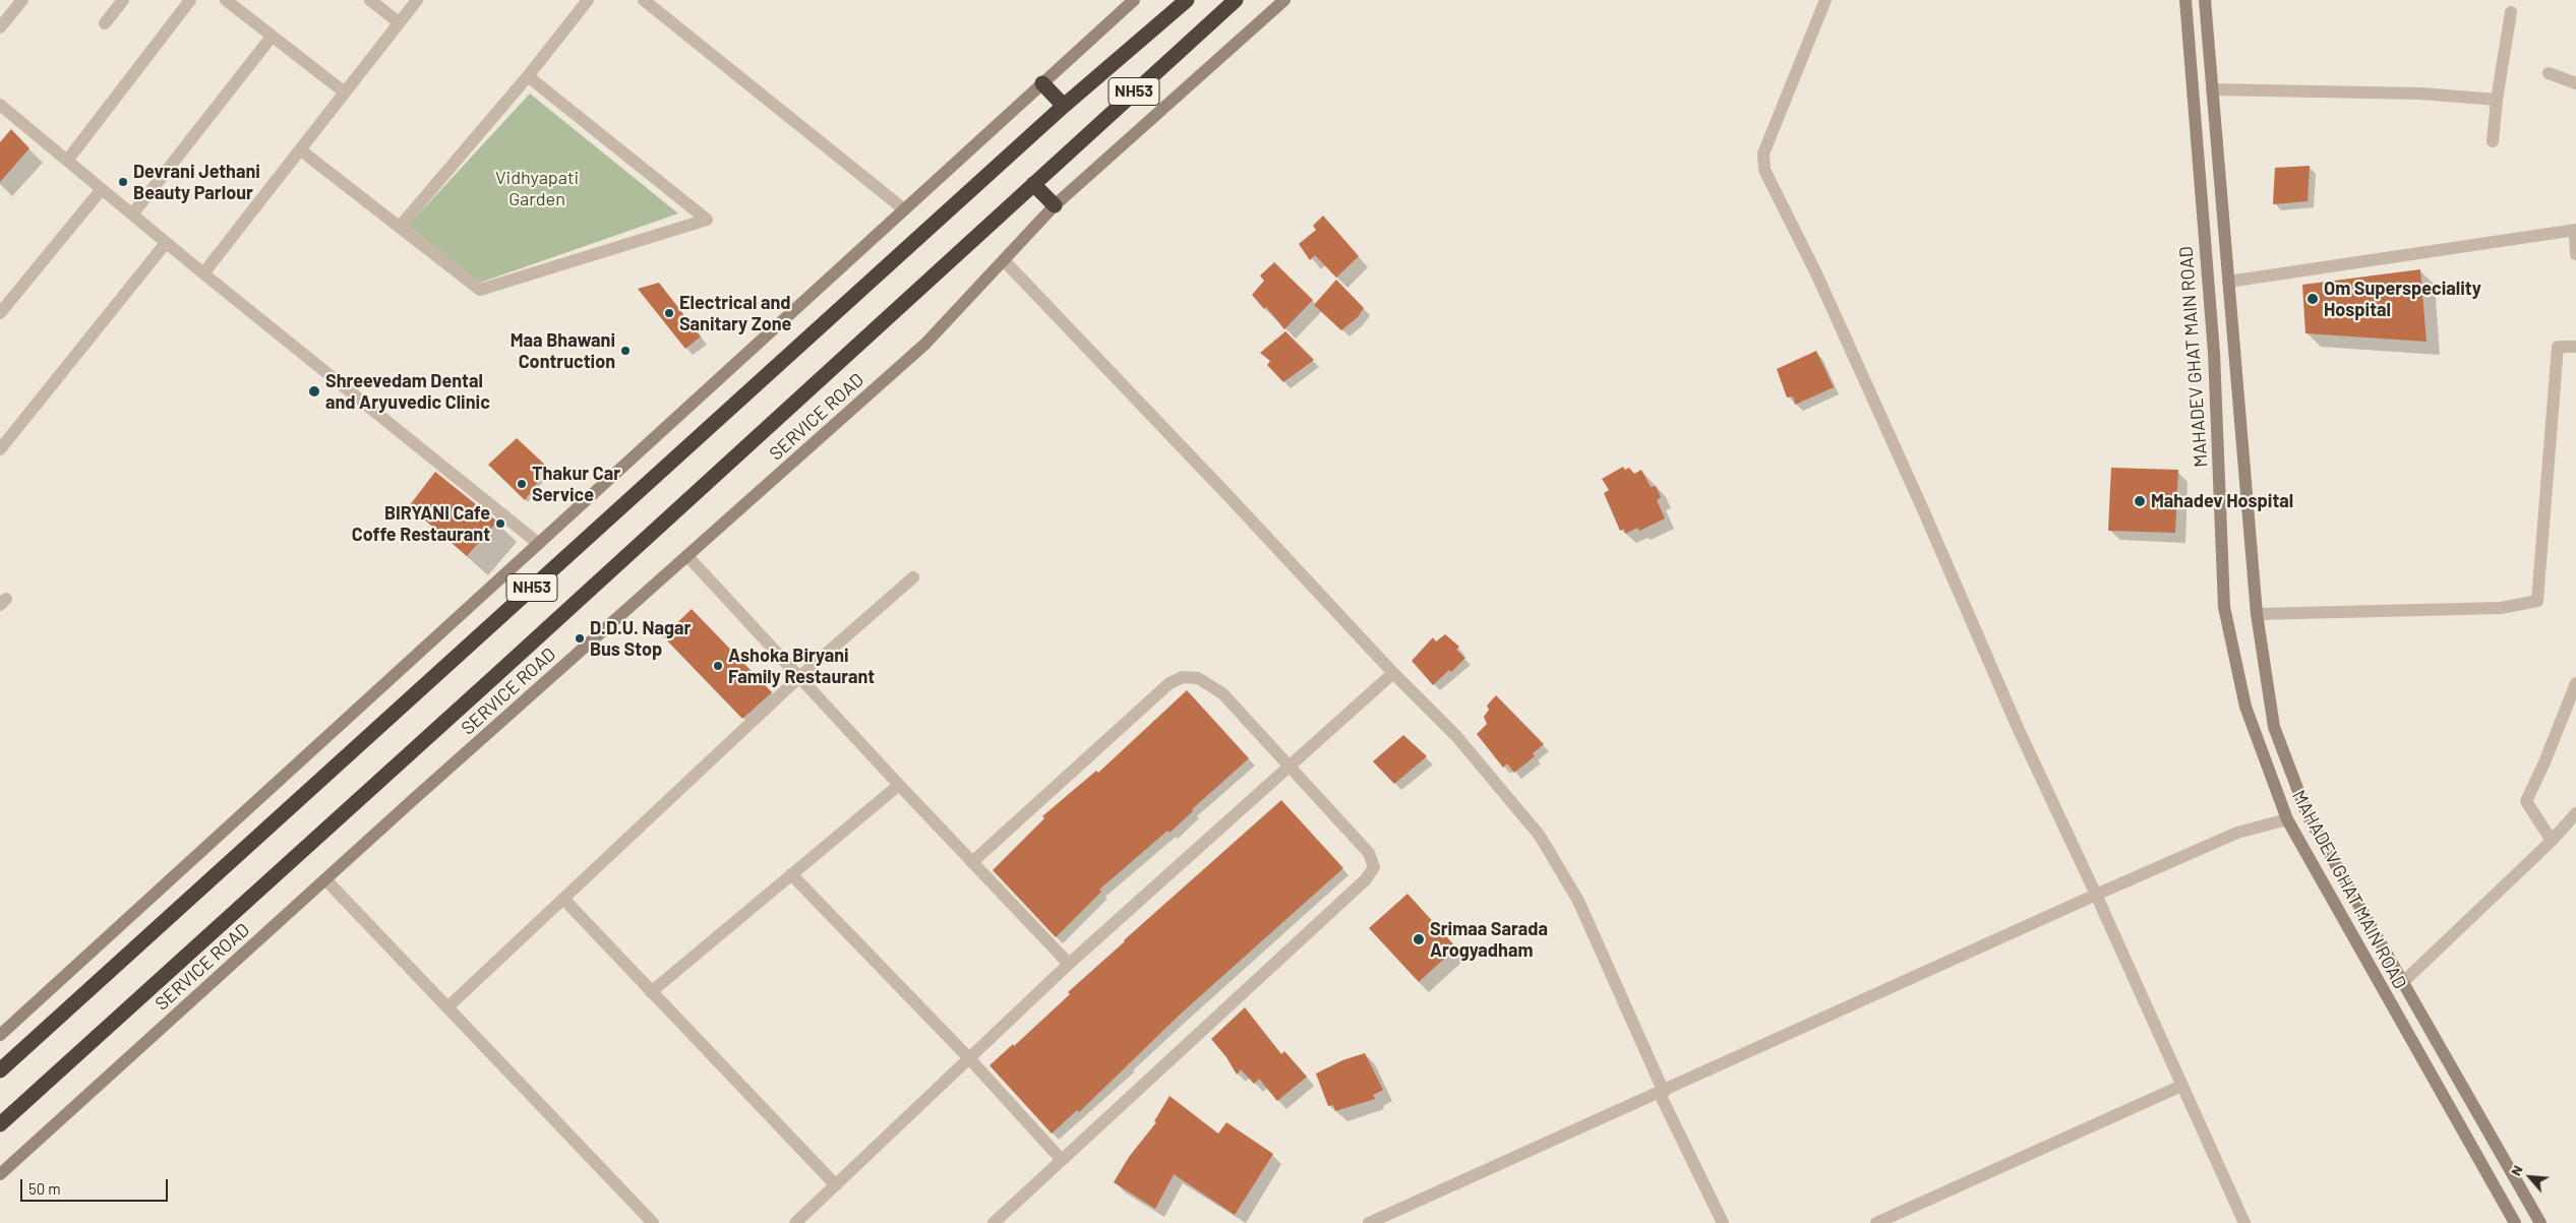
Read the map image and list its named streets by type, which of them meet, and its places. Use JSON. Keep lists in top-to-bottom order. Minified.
{"streets":{"highway":["NH53"],"street":["MAHADEV GHAT MAIN ROAD","SERVICE ROAD"]},"parks":["Vidhyapati Garden"],"places":["Devrani Jethani Beauty Parlour","Om Superspeciality Hospital","Electrical and Sanitary Zone","Maa Bhawani Contruction","Shreevedam Dental and Aryuvedic Clinic","Thakur Car Service","Mahadev Hospital","BIRYANI Cafe Coffe Restaurant","D.D.U. Nagar Bus Stop","Ashoka Biryani Family Restaurant","Srimaa Sarada Arogyadham"],"scale_bar":"50 m","north":"top left"}
